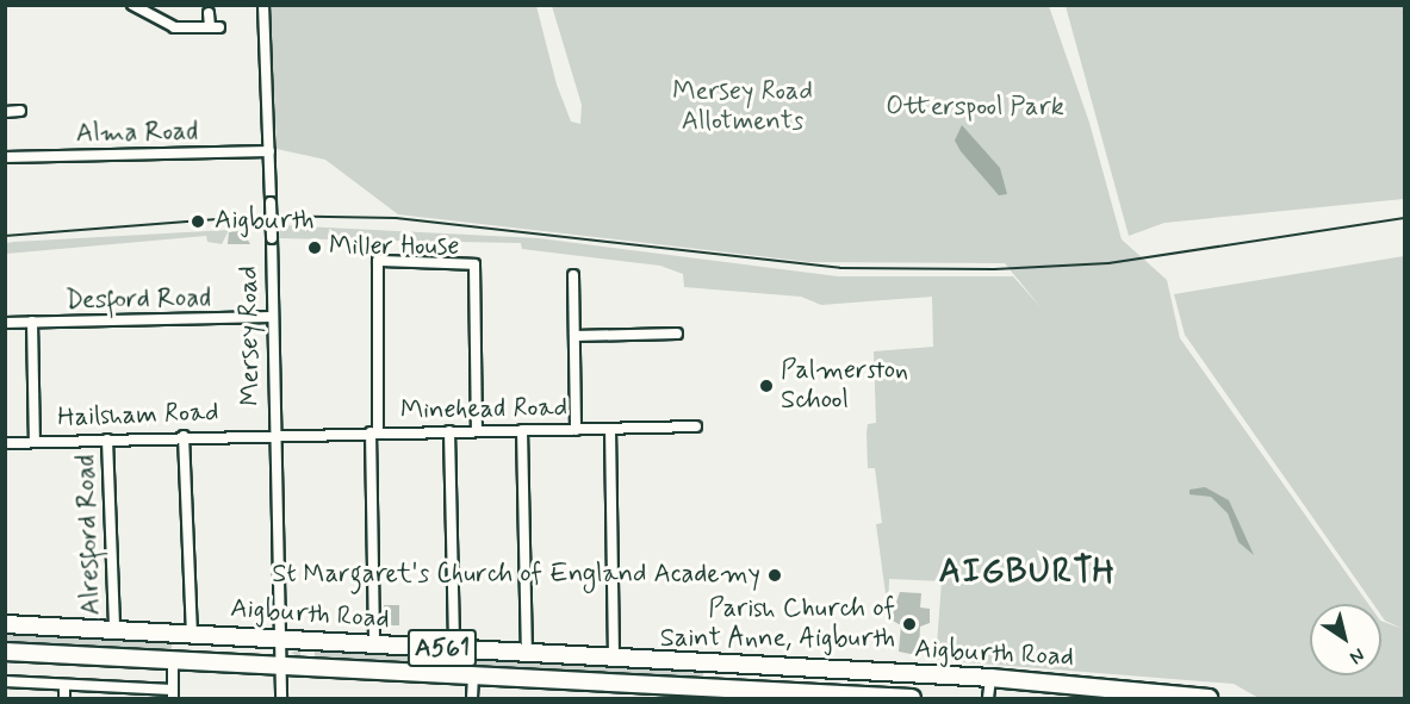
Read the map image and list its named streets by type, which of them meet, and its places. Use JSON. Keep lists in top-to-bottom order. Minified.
{"streets":{"highway":["Aigburth Road","A561"],"street":["Alma Road","Desford Road","Mersey Road","Minehead Road","Hailsham Road","Alresford Road"]},"crossings":[["Alma Road","Mersey Road"],["Desford Road","Mersey Road"],["Mersey Road","Minehead Road"],["Mersey Road","Hailsham Road"],["Mersey Road","Aigburth Road"],["Minehead Road","Hailsham Road"],["Hailsham Road","Alresford Road"],["Alresford Road","Aigburth Road"]],"districts":["AIGBURTH"],"parks":["Mersey Road Allotments","Otterspool Park"],"places":["Aigburth","Miller House","Palmerston School","St Margaret's Church of England Academy","Parish Church of Saint Anne, Aigburth"],"north":"bottom right"}
